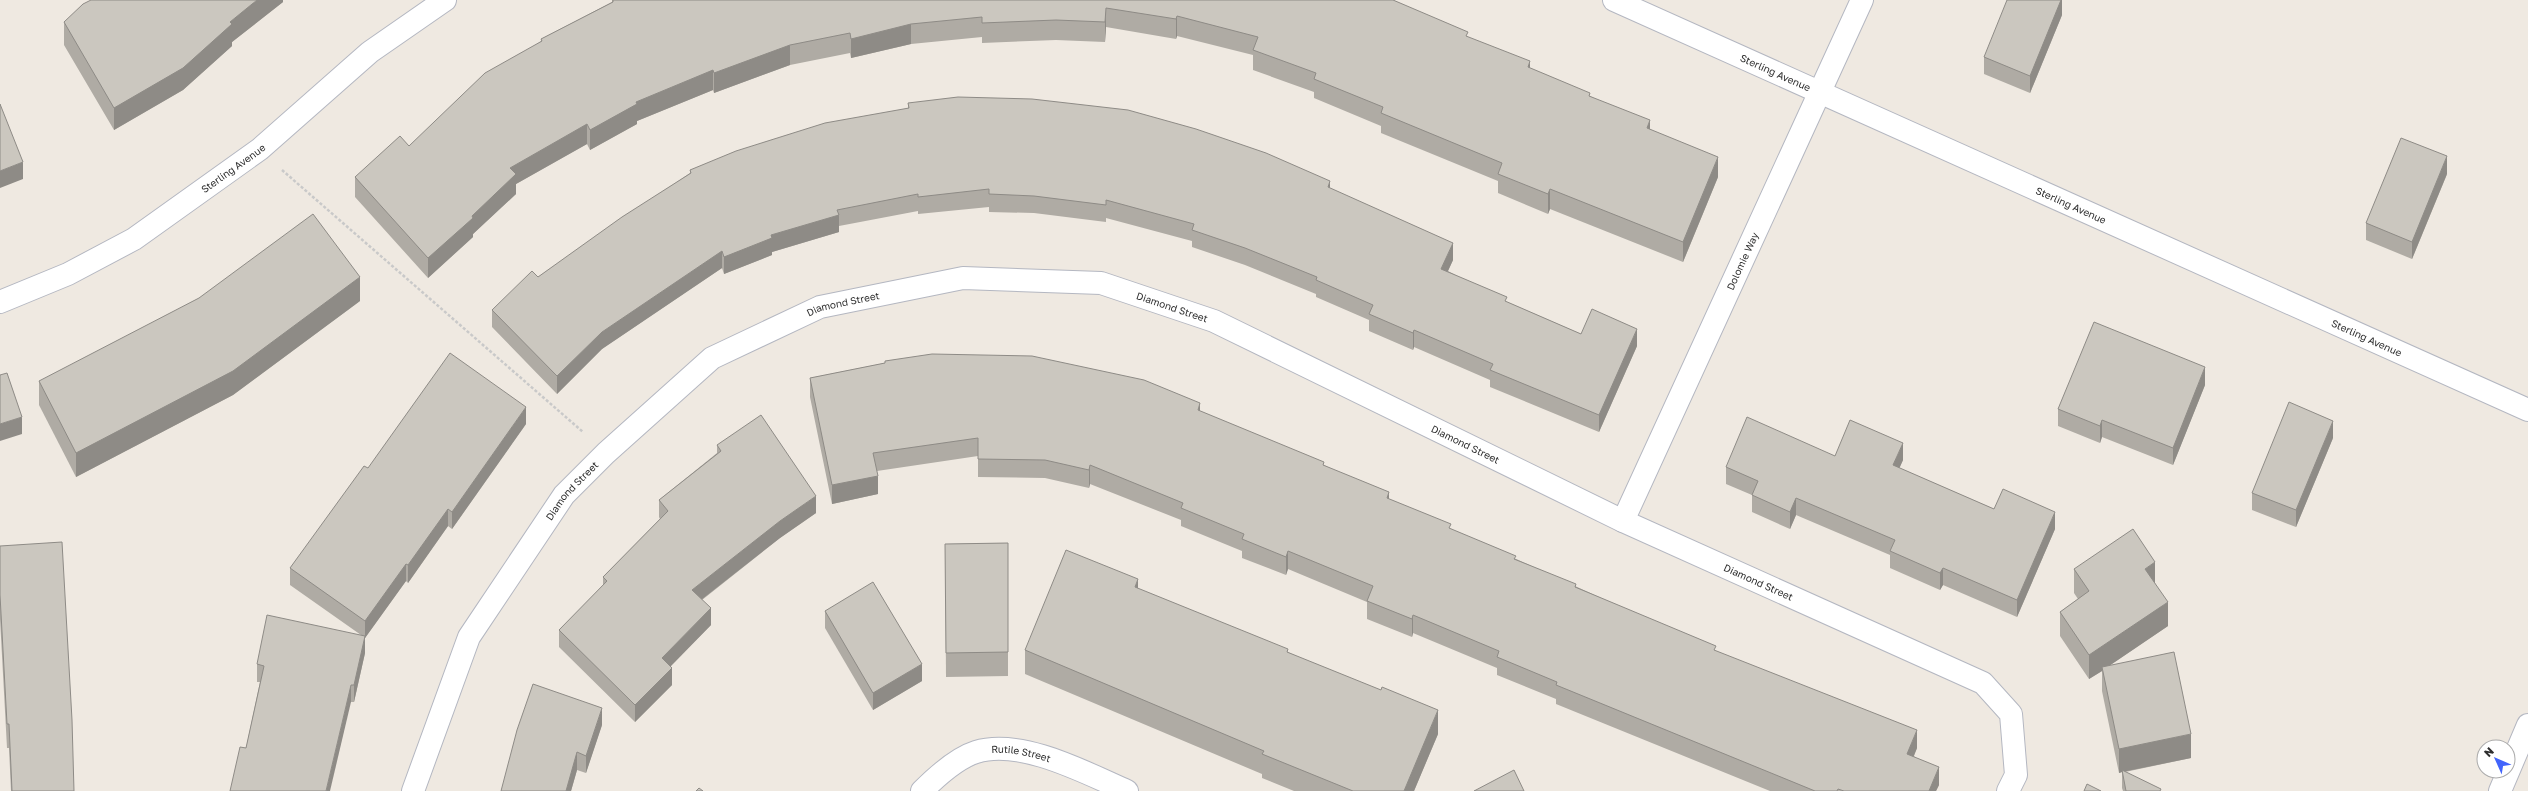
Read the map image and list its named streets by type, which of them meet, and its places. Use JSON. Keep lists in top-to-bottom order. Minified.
{"streets":{"street":["Sterling Avenue","Dolomie Way","Diamond Street","Rutile Street"]},"crossings":[["Sterling Avenue","Dolomie Way"],["Dolomie Way","Diamond Street"]],"north":"top left"}
